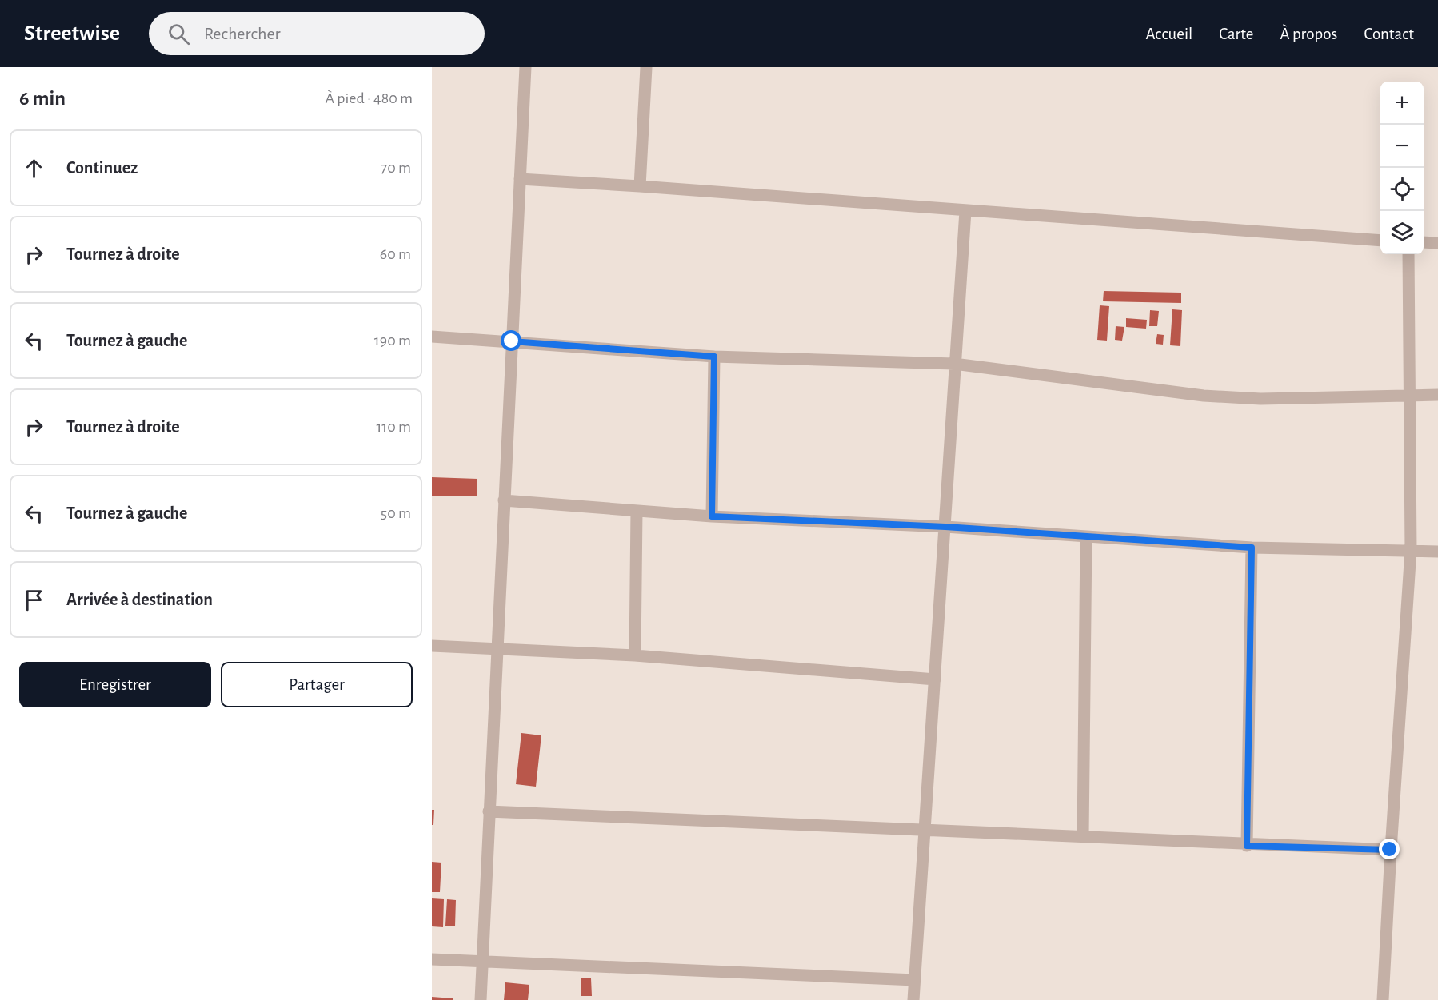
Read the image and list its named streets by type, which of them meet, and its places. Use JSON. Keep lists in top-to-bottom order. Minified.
{"page":{"header":"Streetwise","search":"Rechercher","nav":["Accueil","Carte","À propos","Contact"],"heading":["6 min","À pied · 480 m"],"map_buttons":["+","−"],"list":[["Continuez","70 m"],["Tournez à droite","60 m"],["Tournez à gauche","190 m"],["Tournez à droite","110 m"],["Tournez à gauche","50 m"],"Arrivée à destination"],"buttons":["Enregistrer","Partager"]}}
